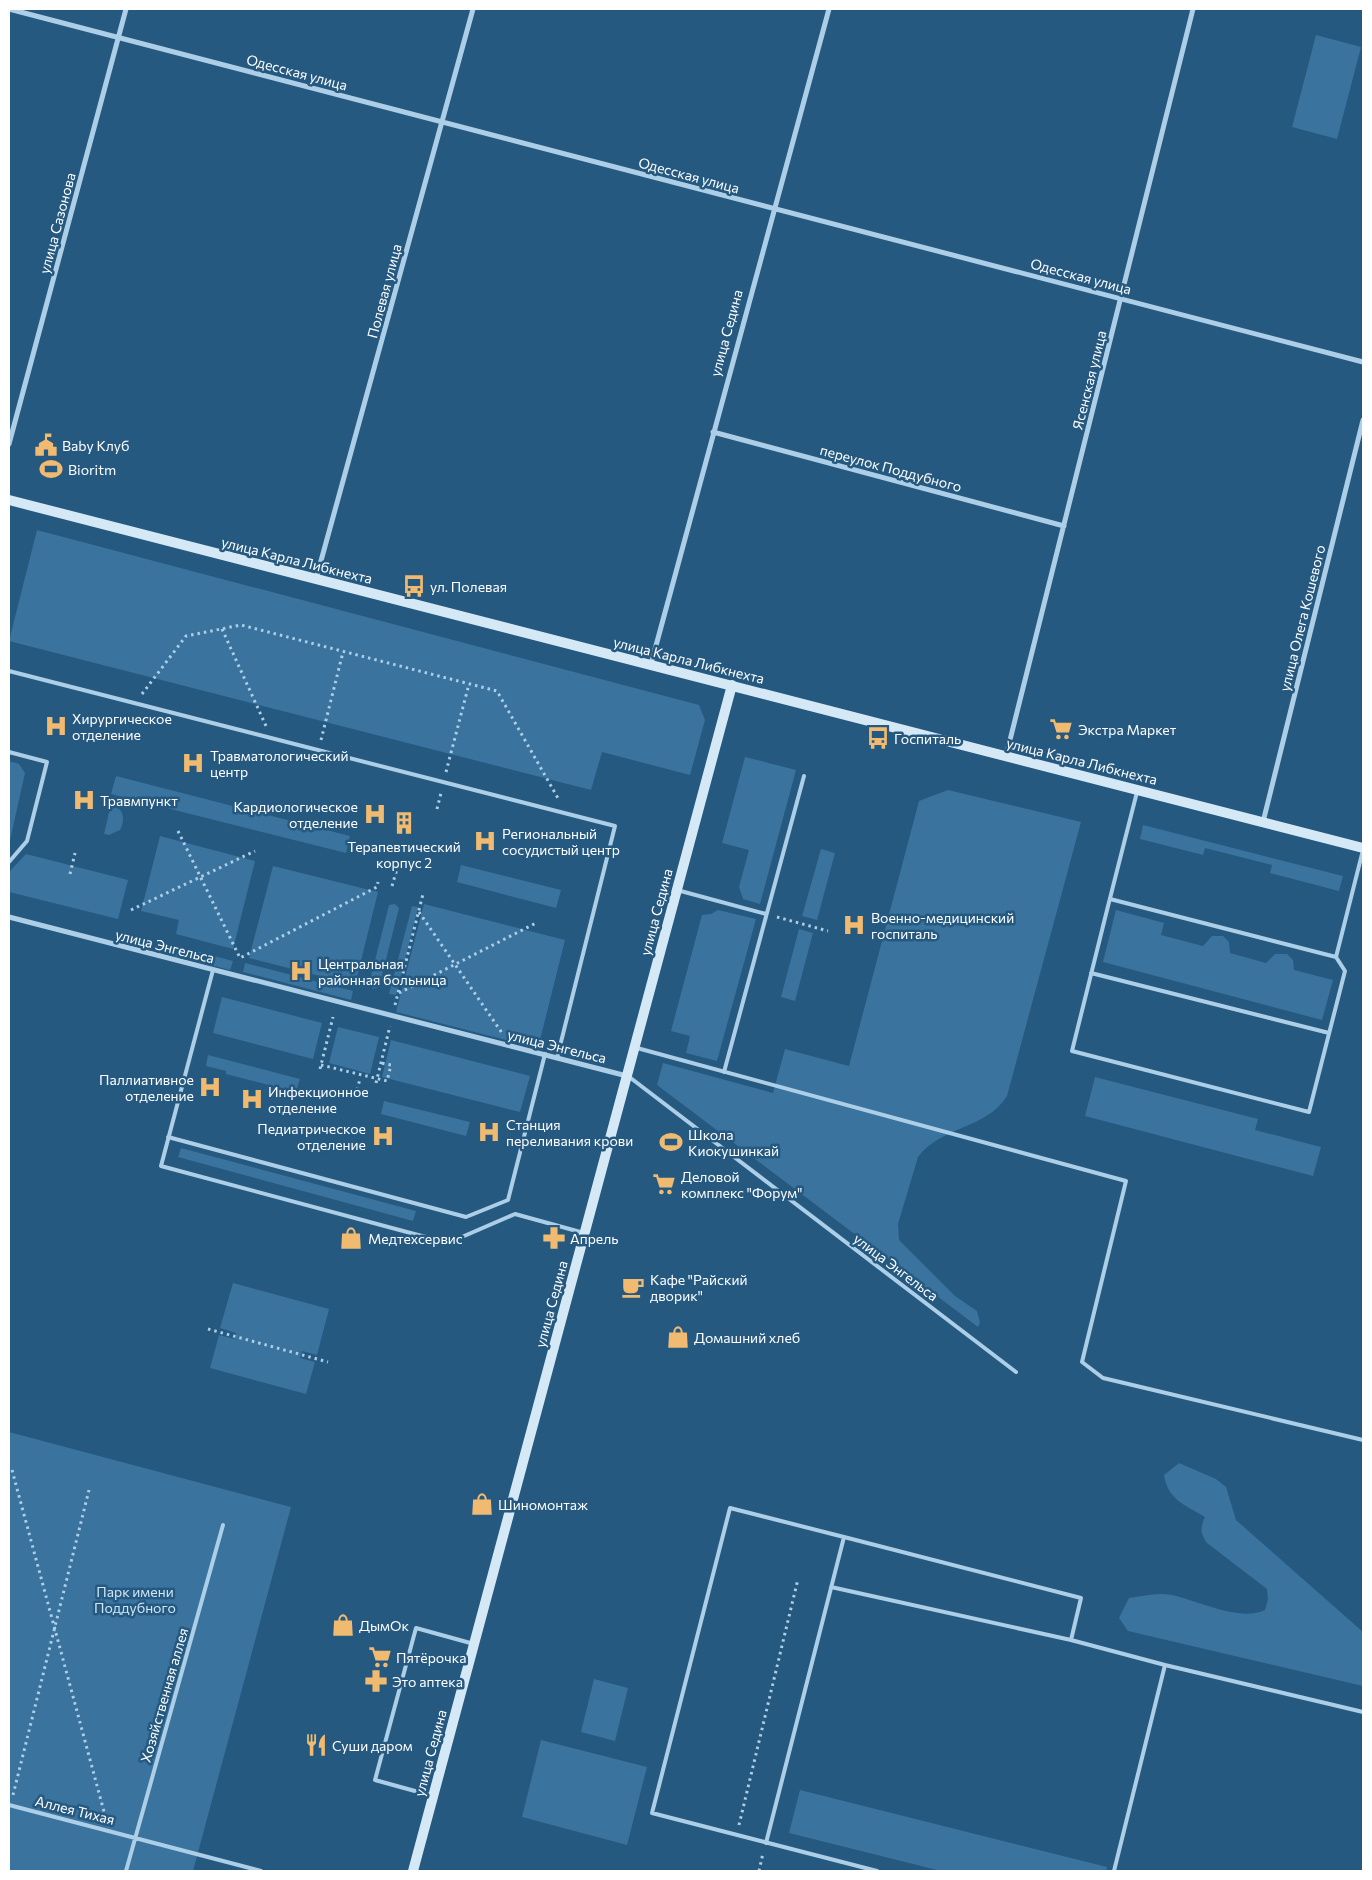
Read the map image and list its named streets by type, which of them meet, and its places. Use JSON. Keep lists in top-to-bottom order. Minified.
{"streets":{"street":["Одесская улица","улица Сазонова","Полевая улица","улица Седина","Ясенская улица","переулок Поддубного","улица Карла Либкнехта","улица Олега Кошевого","улица Энгельса"],"lane":["Хозяйственная аллея","Аллея Тихая"]},"crossings":[["Одесская улица","улица Сазонова"],["Одесская улица","Полевая улица"],["Одесская улица","улица Седина"],["Одесская улица","Ясенская улица"],["Полевая улица","улица Карла Либкнехта"],["улица Седина","переулок Поддубного"],["улица Седина","улица Карла Либкнехта"],["улица Седина","улица Энгельса"],["Ясенская улица","переулок Поддубного"],["Ясенская улица","улица Карла Либкнехта"],["улица Карла Либкнехта","улица Олега Кошевого"],["Хозяйственная аллея","Аллея Тихая"]],"parks":["Парк имени Поддубного"],"places":{"public building":["Baby Клуб"],"sports":["Bioritm","Школа Киокушинкай"],"bus stop":["ул. Полевая","Госпиталь"],"hospital":["Хирургическое отделение","Травматологический центр","Травмпункт","Кардиологическое отделение","Региональный сосудистый центр","Военно-медицинский госпиталь","Центральная районная больница","Паллиативное отделение","Инфекционное отделение","Станция переливания крови","Педиатрическое отделение"],"supermarket":["Экстра Маркет","Деловой комплекс \"Форум\"","Пятёрочка"],"building":["Терапевтический корпус 2"],"shop":["Медтехсервис","Домашний хлеб","Шиномонтаж","ДымОк"],"pharmacy":["Апрель","Это аптека"],"cafe":["Кафе \"Райский дворик\""],"restaurant":["Суши даром"]}}
